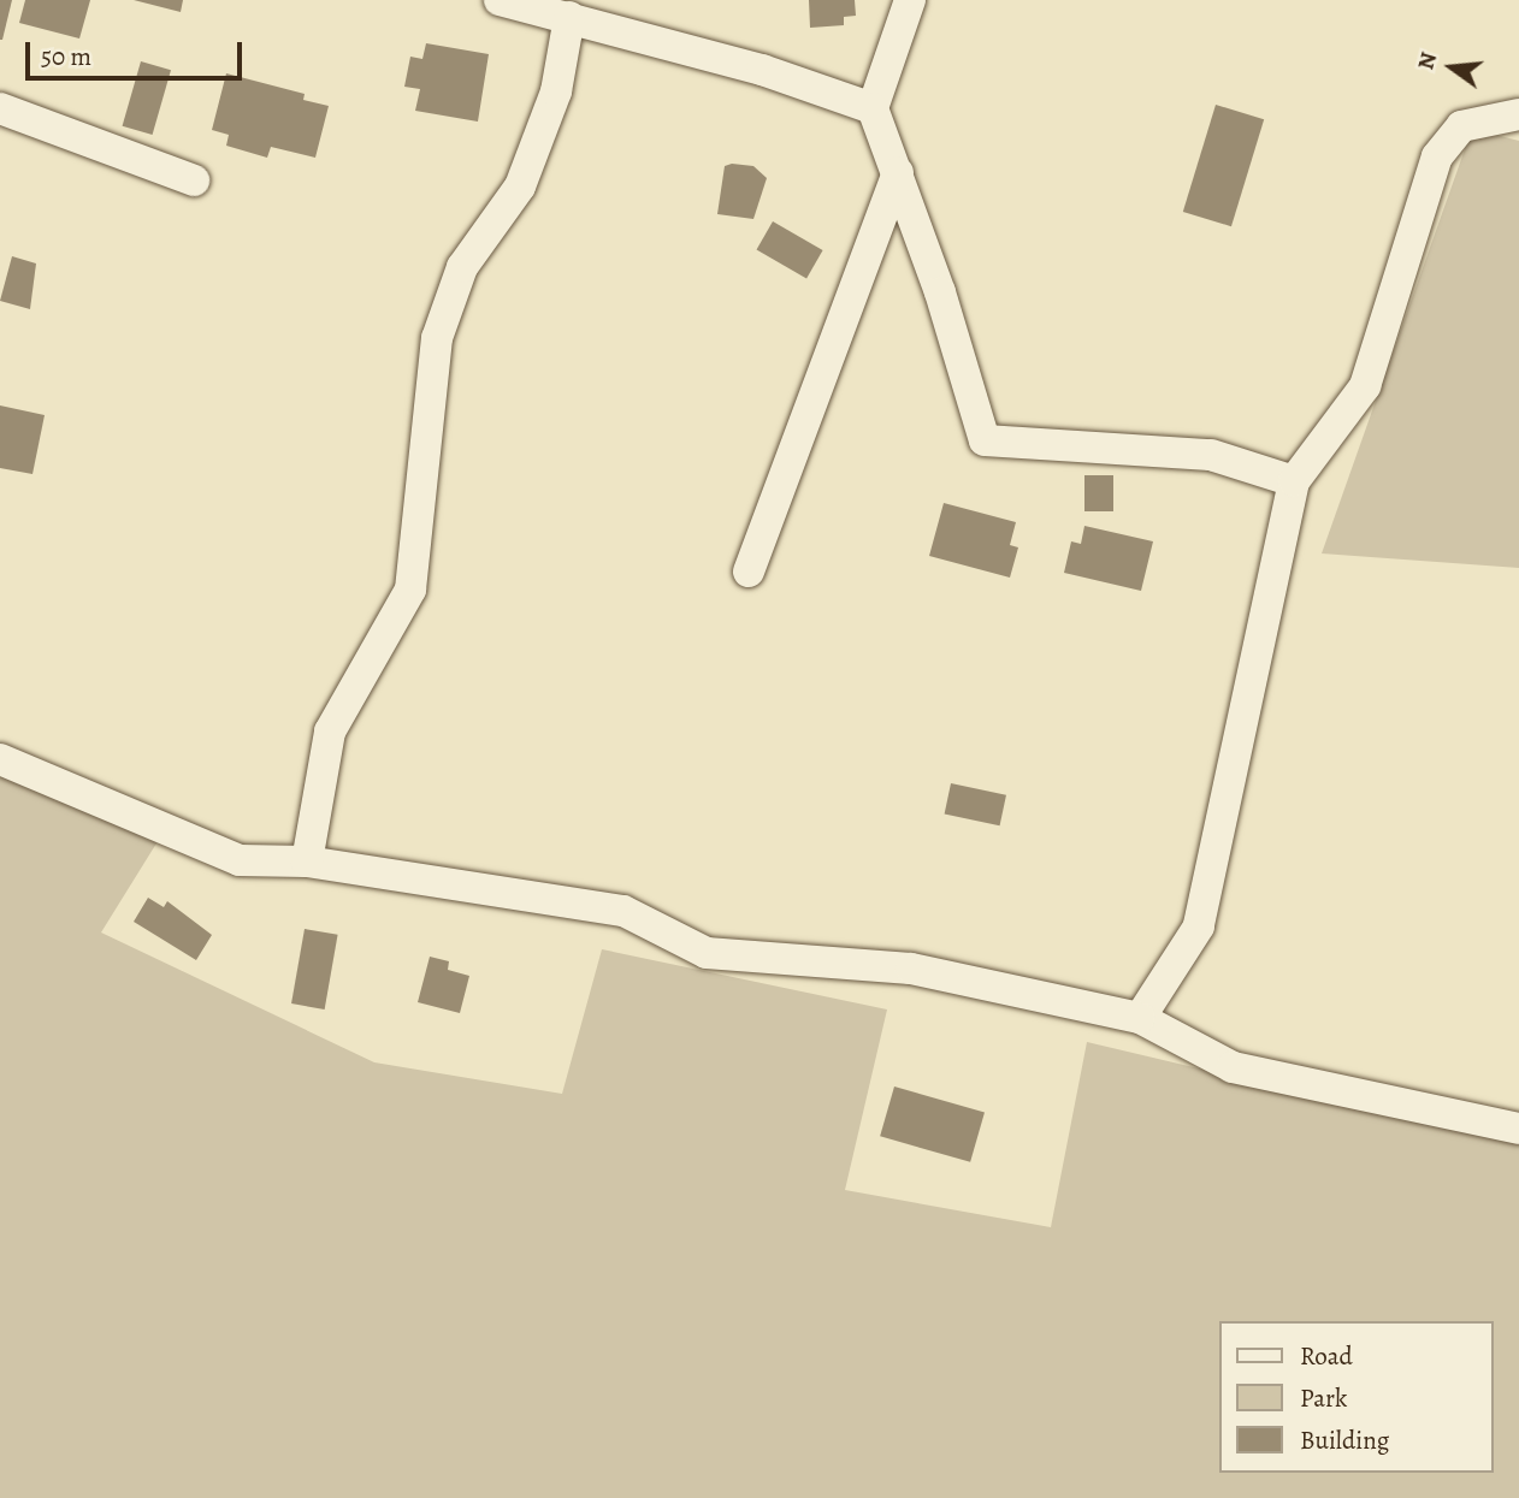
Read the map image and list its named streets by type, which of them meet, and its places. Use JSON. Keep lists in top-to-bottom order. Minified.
{"legend":["Road","Park","Building"],"scale_bar":"50 m","north":"left"}
